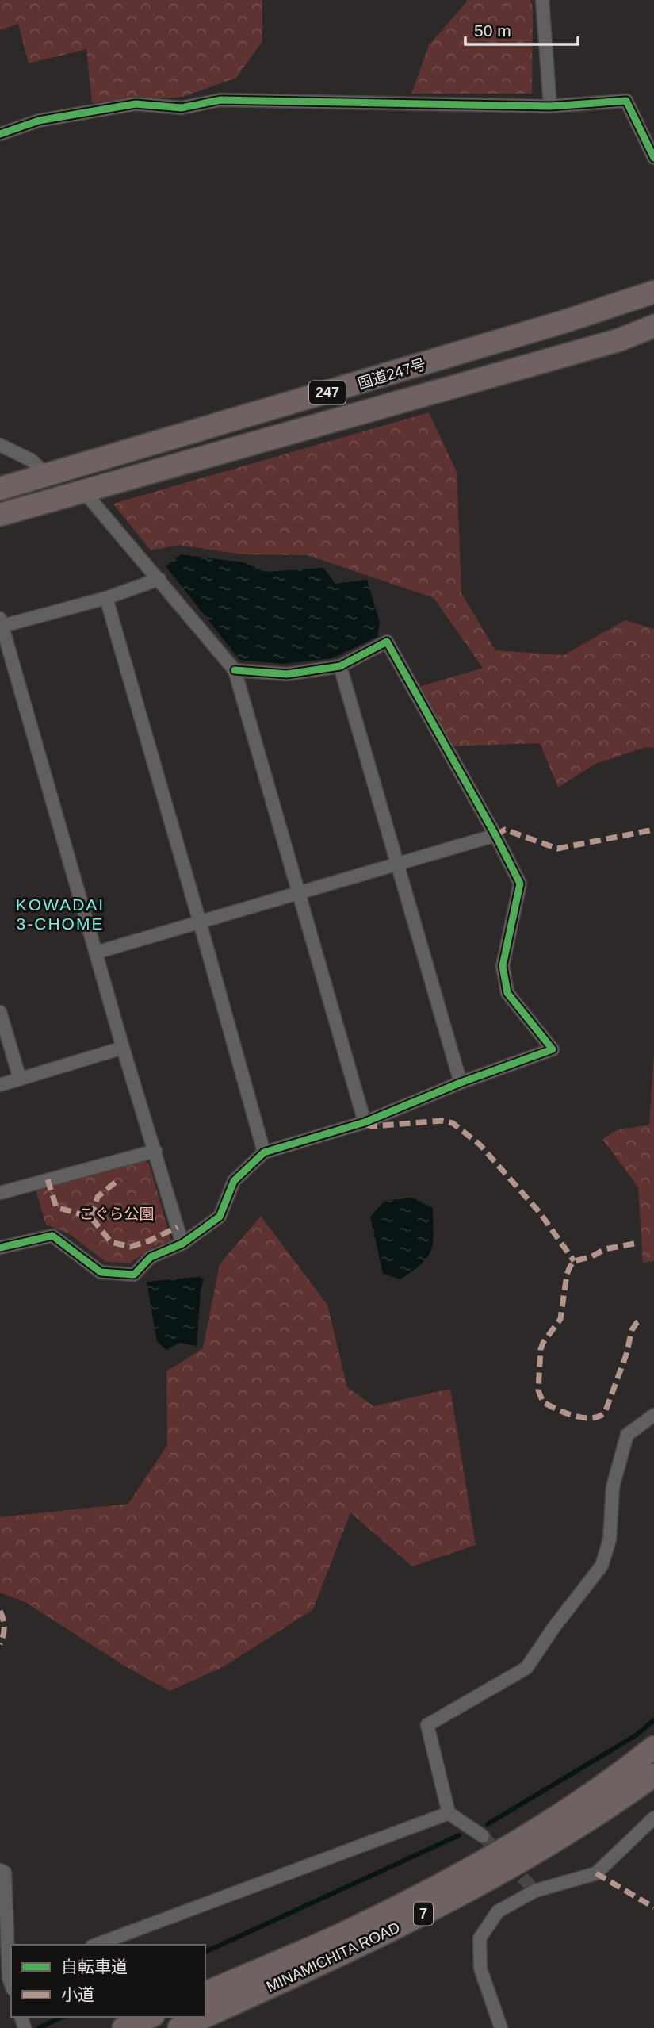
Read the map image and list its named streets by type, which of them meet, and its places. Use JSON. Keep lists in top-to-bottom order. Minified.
{"streets":{"highway":["国道247号","247","7","MINAMICHITA ROAD"]},"districts":["KOWADAI 3-CHOME"],"parks":["こぐら公園"],"legend":["自転車道","小道"],"scale_bar":"50 m"}
